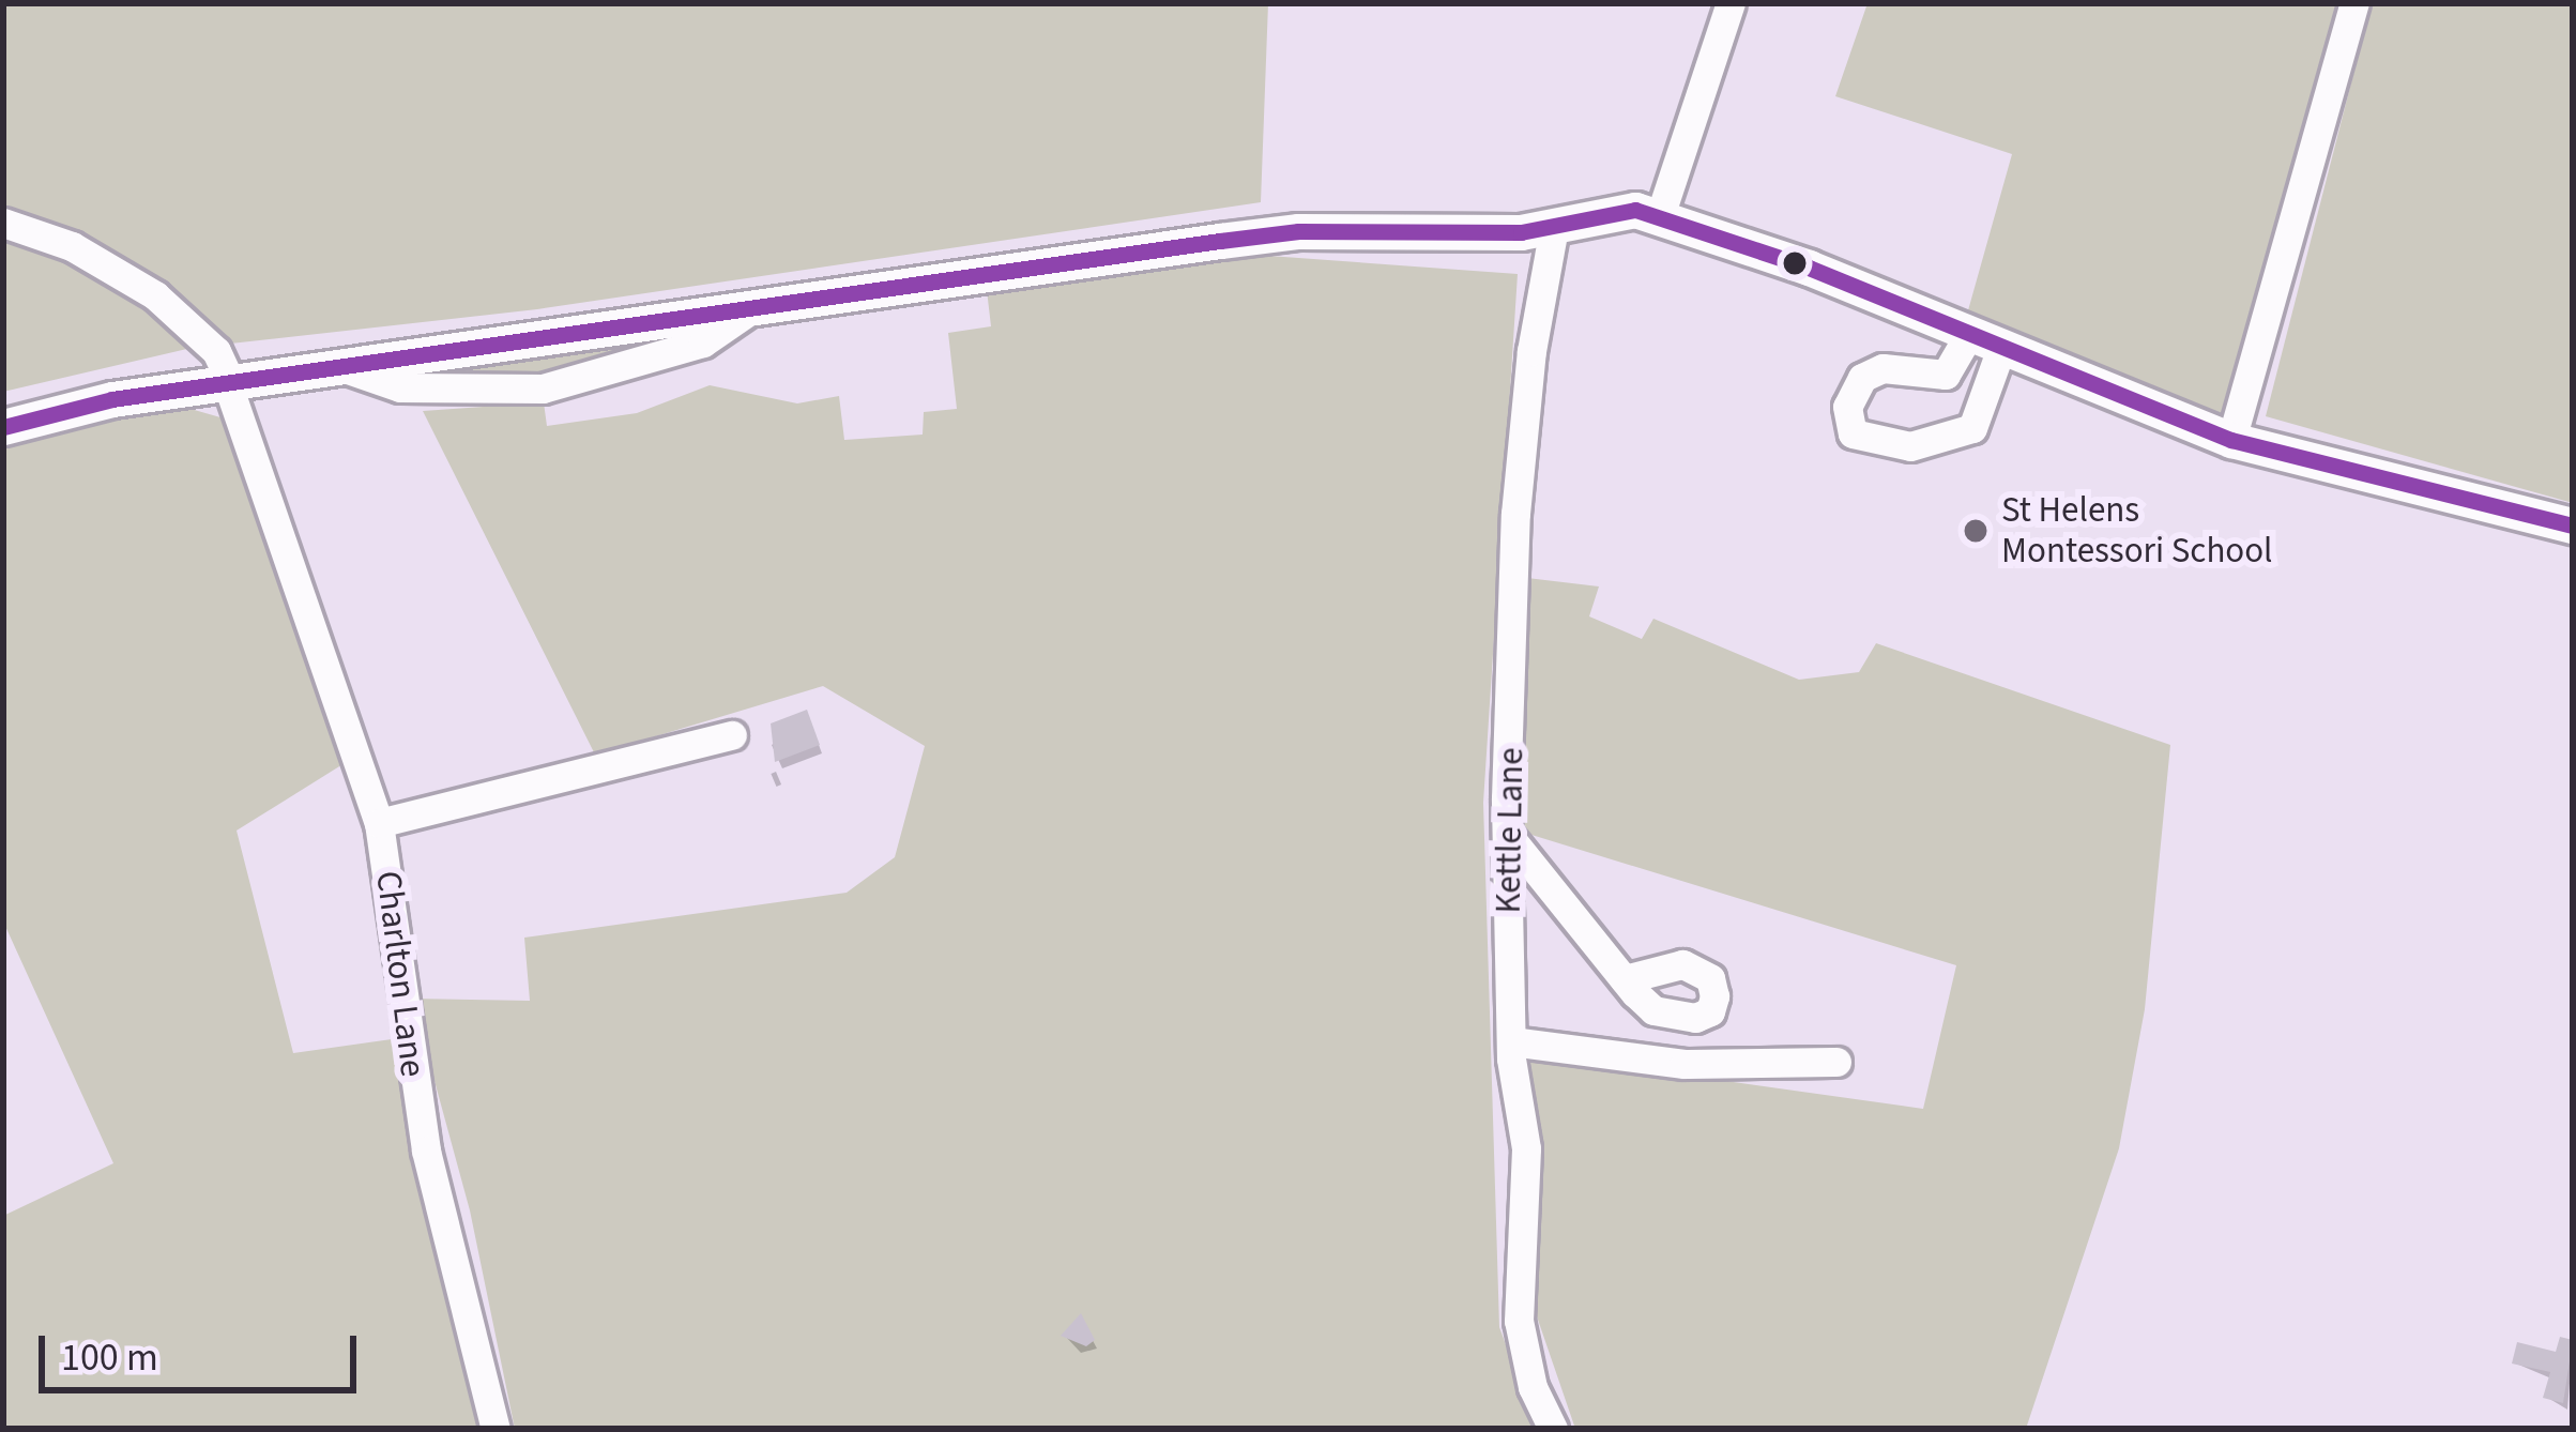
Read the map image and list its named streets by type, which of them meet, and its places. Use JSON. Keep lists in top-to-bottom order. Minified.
{"streets":{"street":["Kettle Lane","Charlton Lane"]},"places":["St Helens Montessori School"],"scale_bar":"100 m"}
